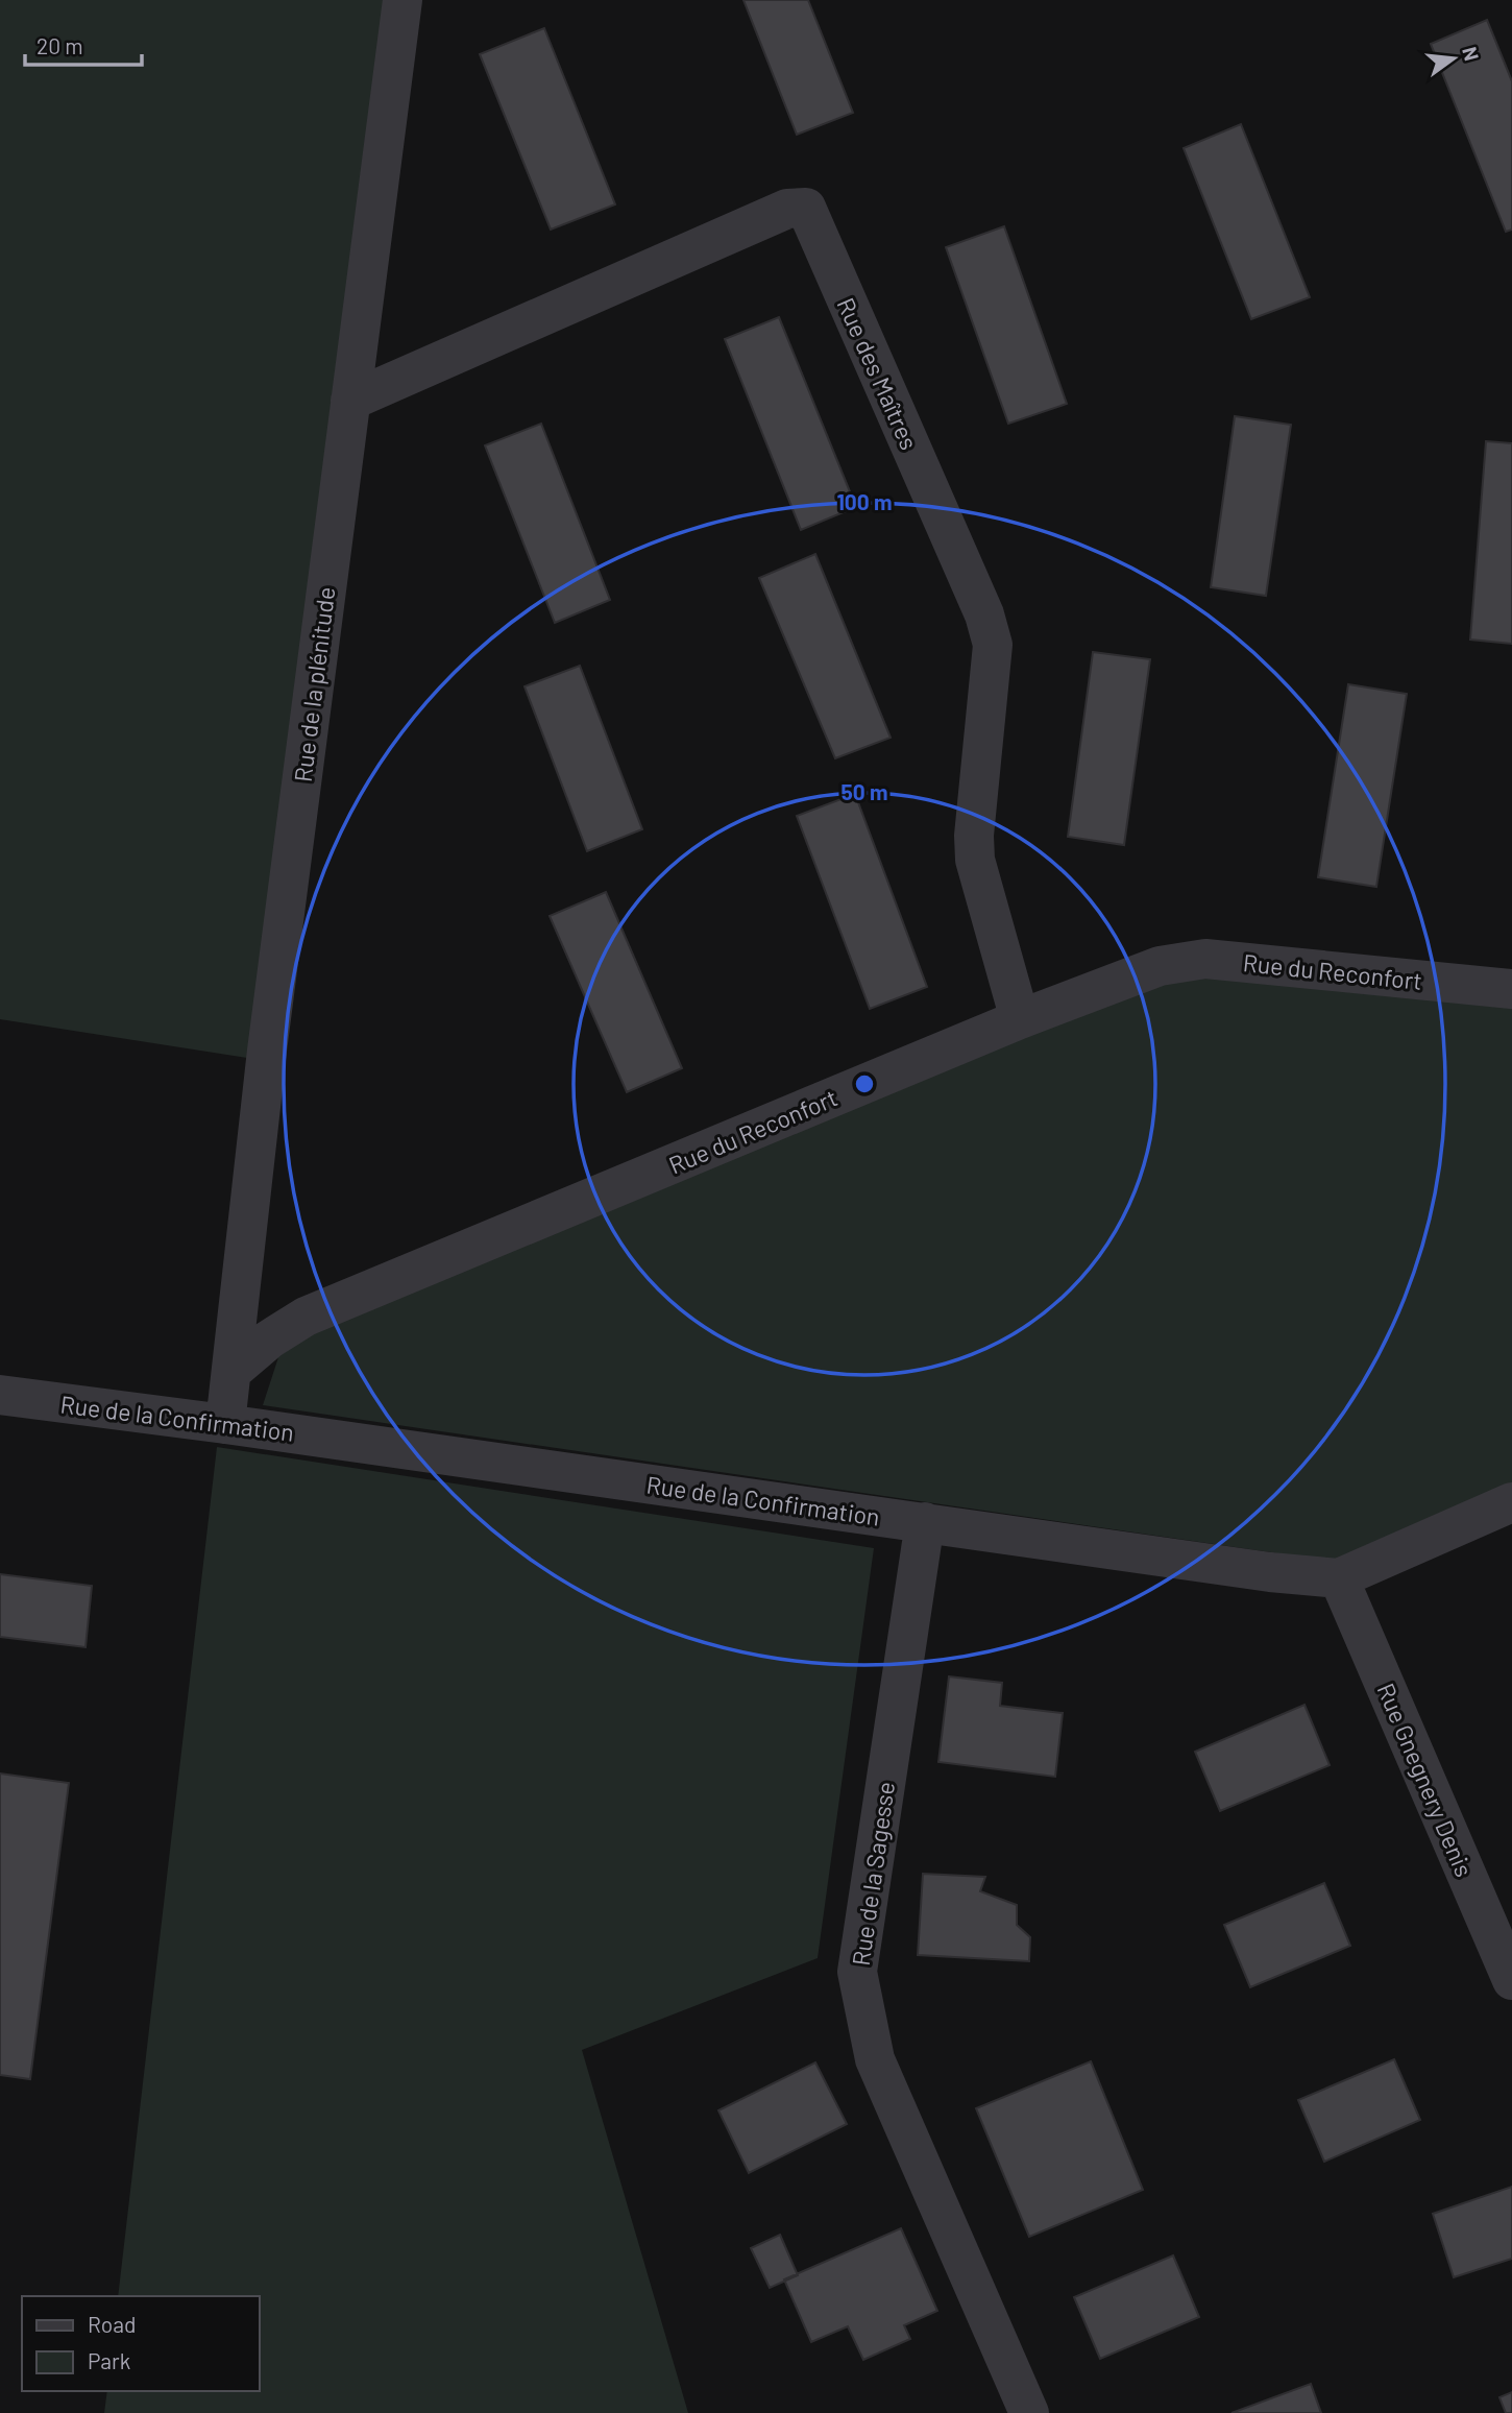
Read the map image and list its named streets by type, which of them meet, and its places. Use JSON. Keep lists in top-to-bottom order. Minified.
{"streets":{"street":["Rue des Maîtres","Rue de la plénitude","Rue du Reconfort","Rue de la Confirmation","Rue Gnegnery Denis","Rue de la Sagesse"]},"crossings":[["Rue des Maîtres","Rue de la plénitude"],["Rue des Maîtres","Rue du Reconfort"],["Rue de la plénitude","Rue du Reconfort"],["Rue de la plénitude","Rue de la Confirmation"],["Rue de la Confirmation","Rue Gnegnery Denis"],["Rue de la Confirmation","Rue de la Sagesse"]],"legend":["Road","Park"],"scale_bar":"20 m","north":"right","rings":["100 m","50 m"]}
